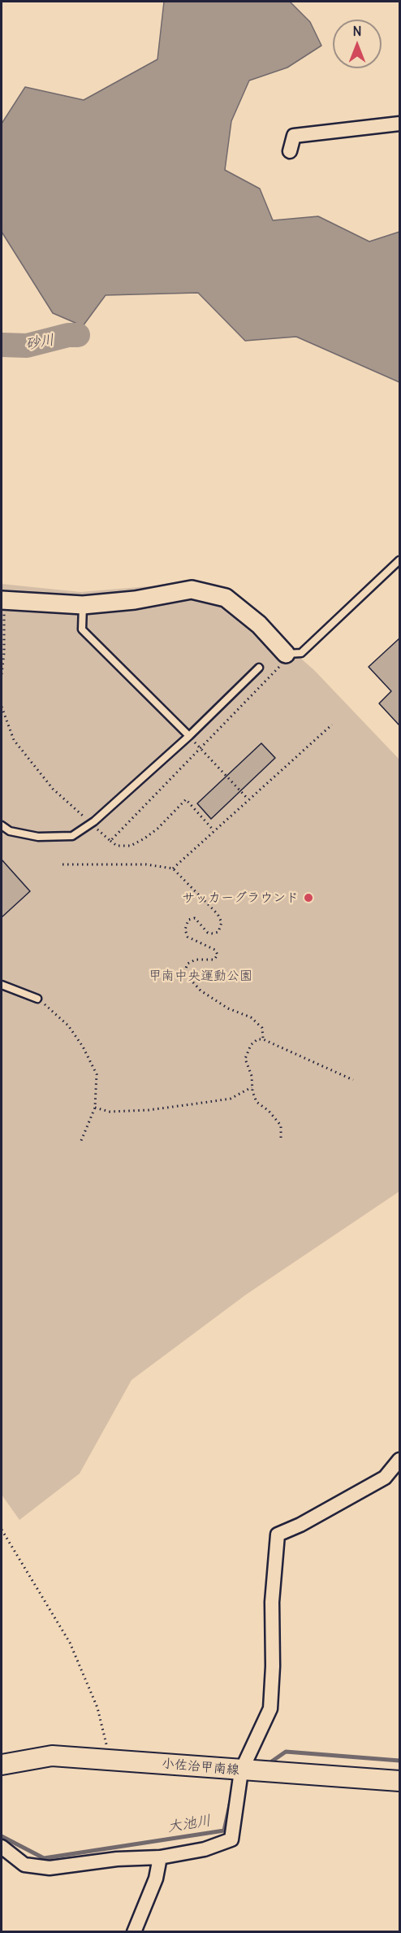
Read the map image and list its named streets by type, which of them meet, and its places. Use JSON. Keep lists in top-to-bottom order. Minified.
{"streets":{"main road":["小佐治甲南線"]},"water":["砂川","大池川"],"parks":["甲南中央運動公園"],"places":["サッカーグラウンド"],"north":"top"}
